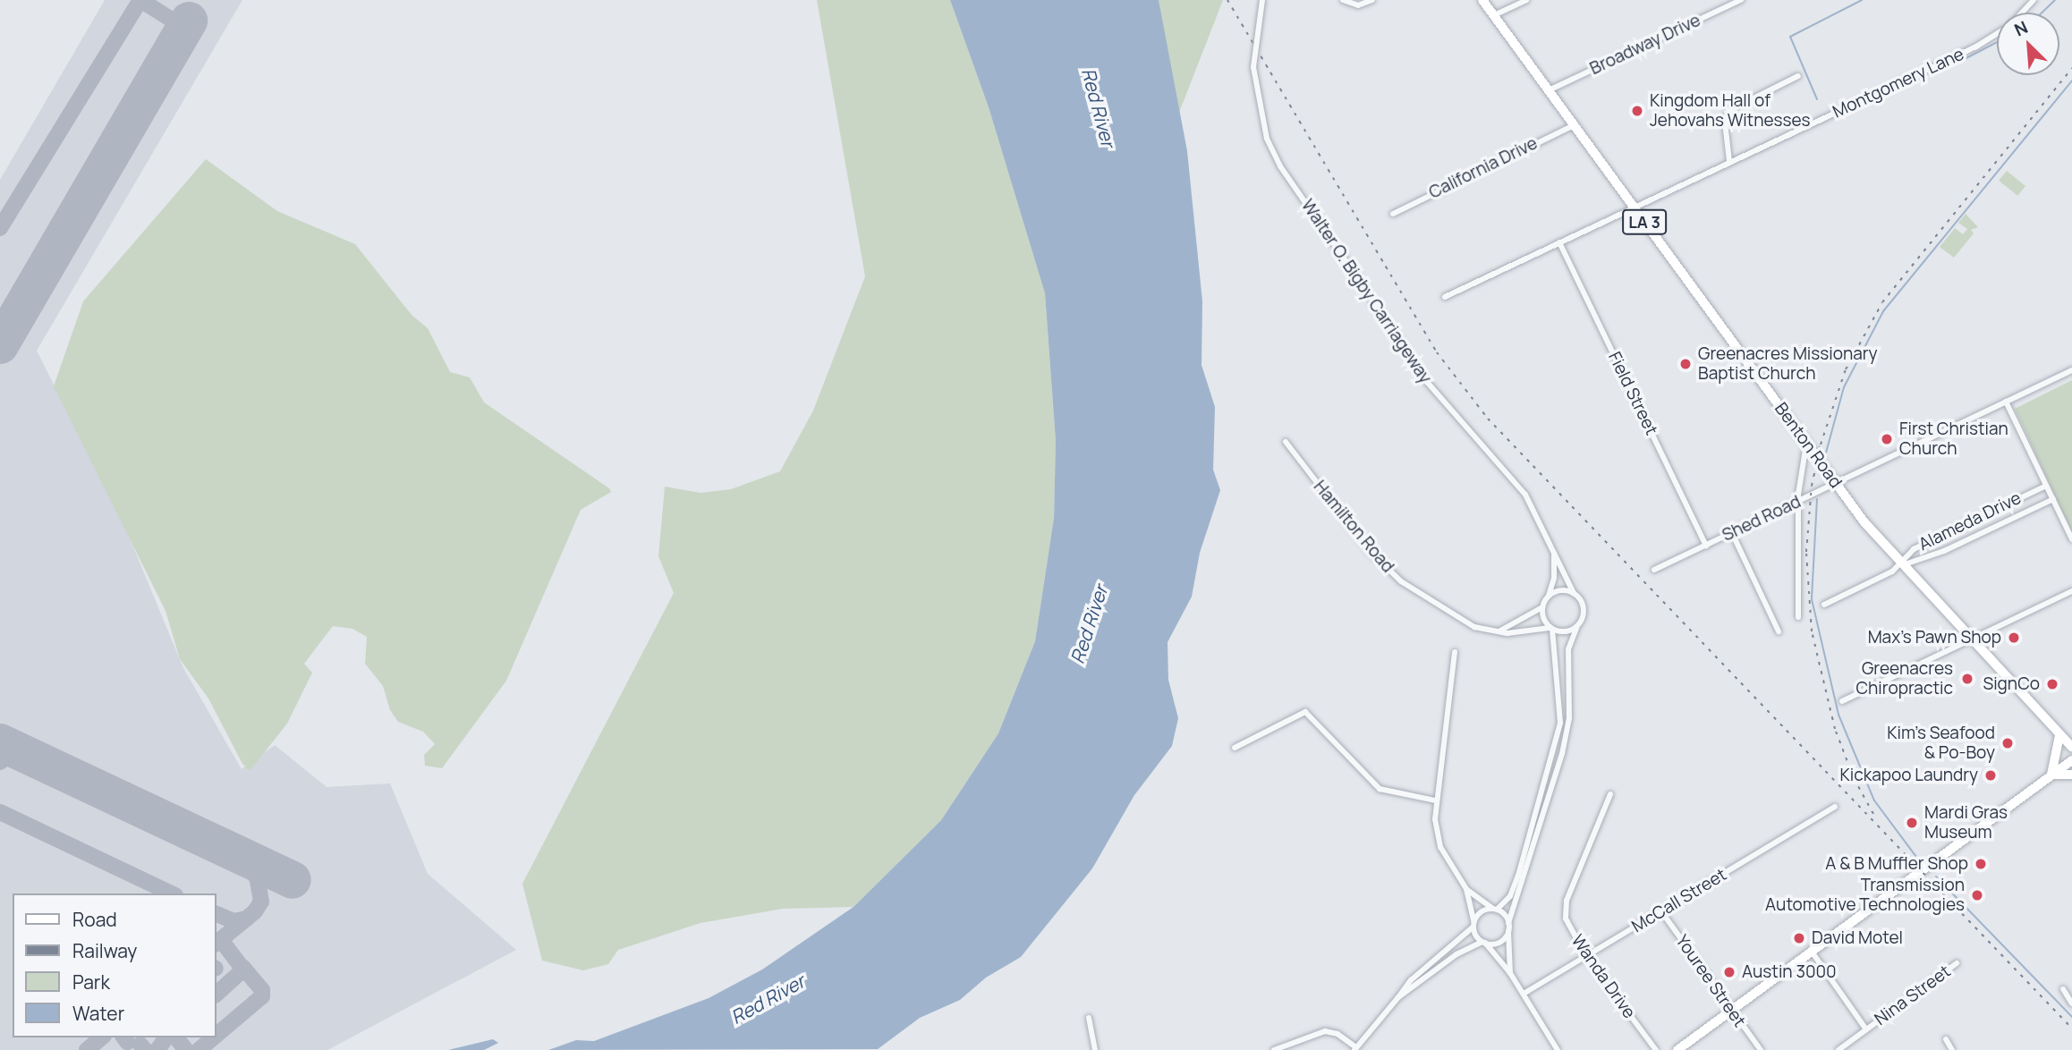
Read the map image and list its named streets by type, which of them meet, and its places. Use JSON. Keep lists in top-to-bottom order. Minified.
{"streets":{"main road":["LA 3","Benton Road"],"street":["Broadway Drive","Montgomery Lane","California Drive","Walter O. Bigby Carriageway","Field Street","Shed Road","Alameda Drive","Hamilton Road","McCall Street","Wanda Drive","Youree Street","Nina Street"]},"crossings":[["Broadway Drive","Benton Road"],["Montgomery Lane","Field Street"],["Montgomery Lane","Benton Road"],["California Drive","Benton Road"],["Walter O. Bigby Carriageway","Hamilton Road"],["Field Street","Shed Road"],["Benton Road","Shed Road"],["Benton Road","Alameda Drive"],["McCall Street","Wanda Drive"],["McCall Street","Youree Street"]],"water":["Red River"],"places":["Kingdom Hall of Jehovahs Witnesses","Greenacres Missionary Baptist Church","First Christian Church","Max's Pawn Shop","Greenacres Chiropractic","SignCo","Kim's Seafood & Po-Boy","Kickapoo Laundry","Mardi Gras Museum","A & B Muffler Shop","Transmission Automotive Technologies","David Motel","Austin 3000"],"legend":["Road","Railway","Park","Water"],"north":"top left"}
